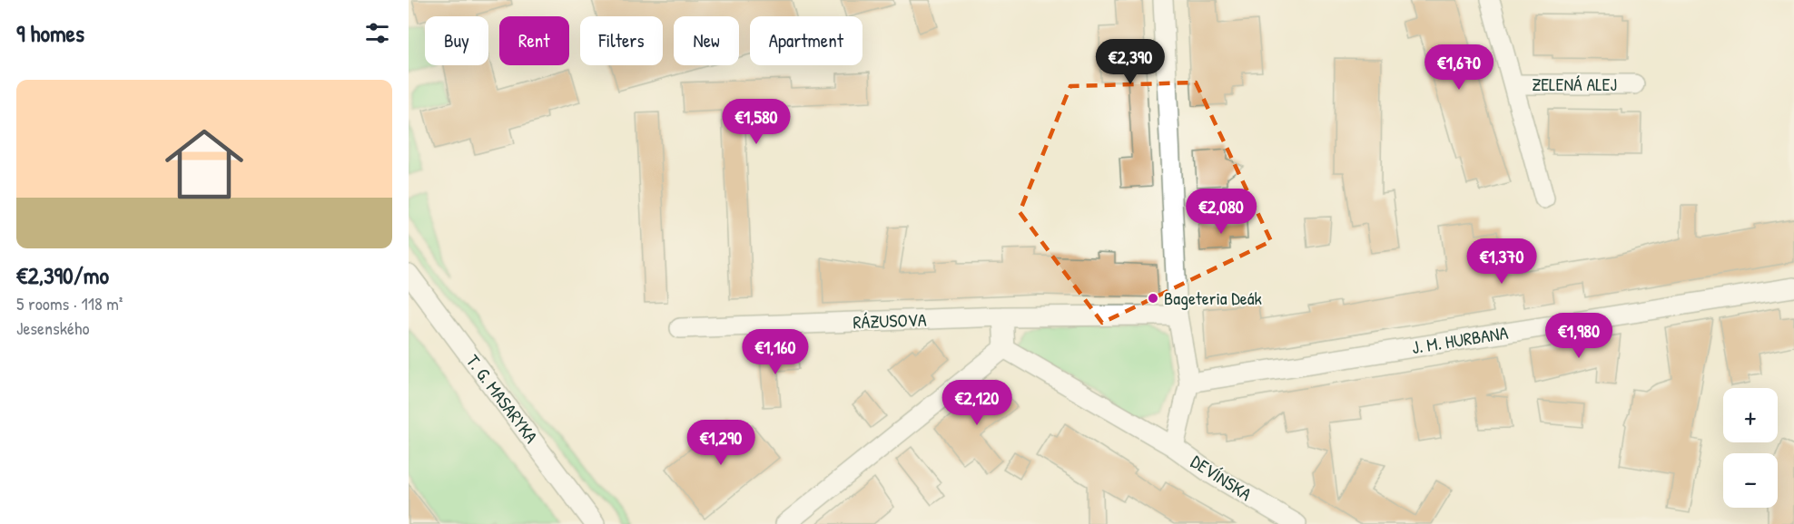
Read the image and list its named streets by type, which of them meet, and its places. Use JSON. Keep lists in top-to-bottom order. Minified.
{"streets":{"street":["ZELENÁ ALEJ","RÁZUSOVA","J. M. HURBANA","T. G. MASARYKA","DEVÍNSKA"]},"places":["Bageteria Deák"],"page":{"heading":"9 homes","chip":["Buy","Rent","Filters","New","Apartment"],"price":["€2,390","€1,670","€1,580","€2,080","€1,370","€1,980","€1,160","€2,120","€1,290"],"list":[{"name":"€2,390/mo","note":"5 rooms · 118 m² · Jesenského"}],"map_buttons":["+","−"]}}
